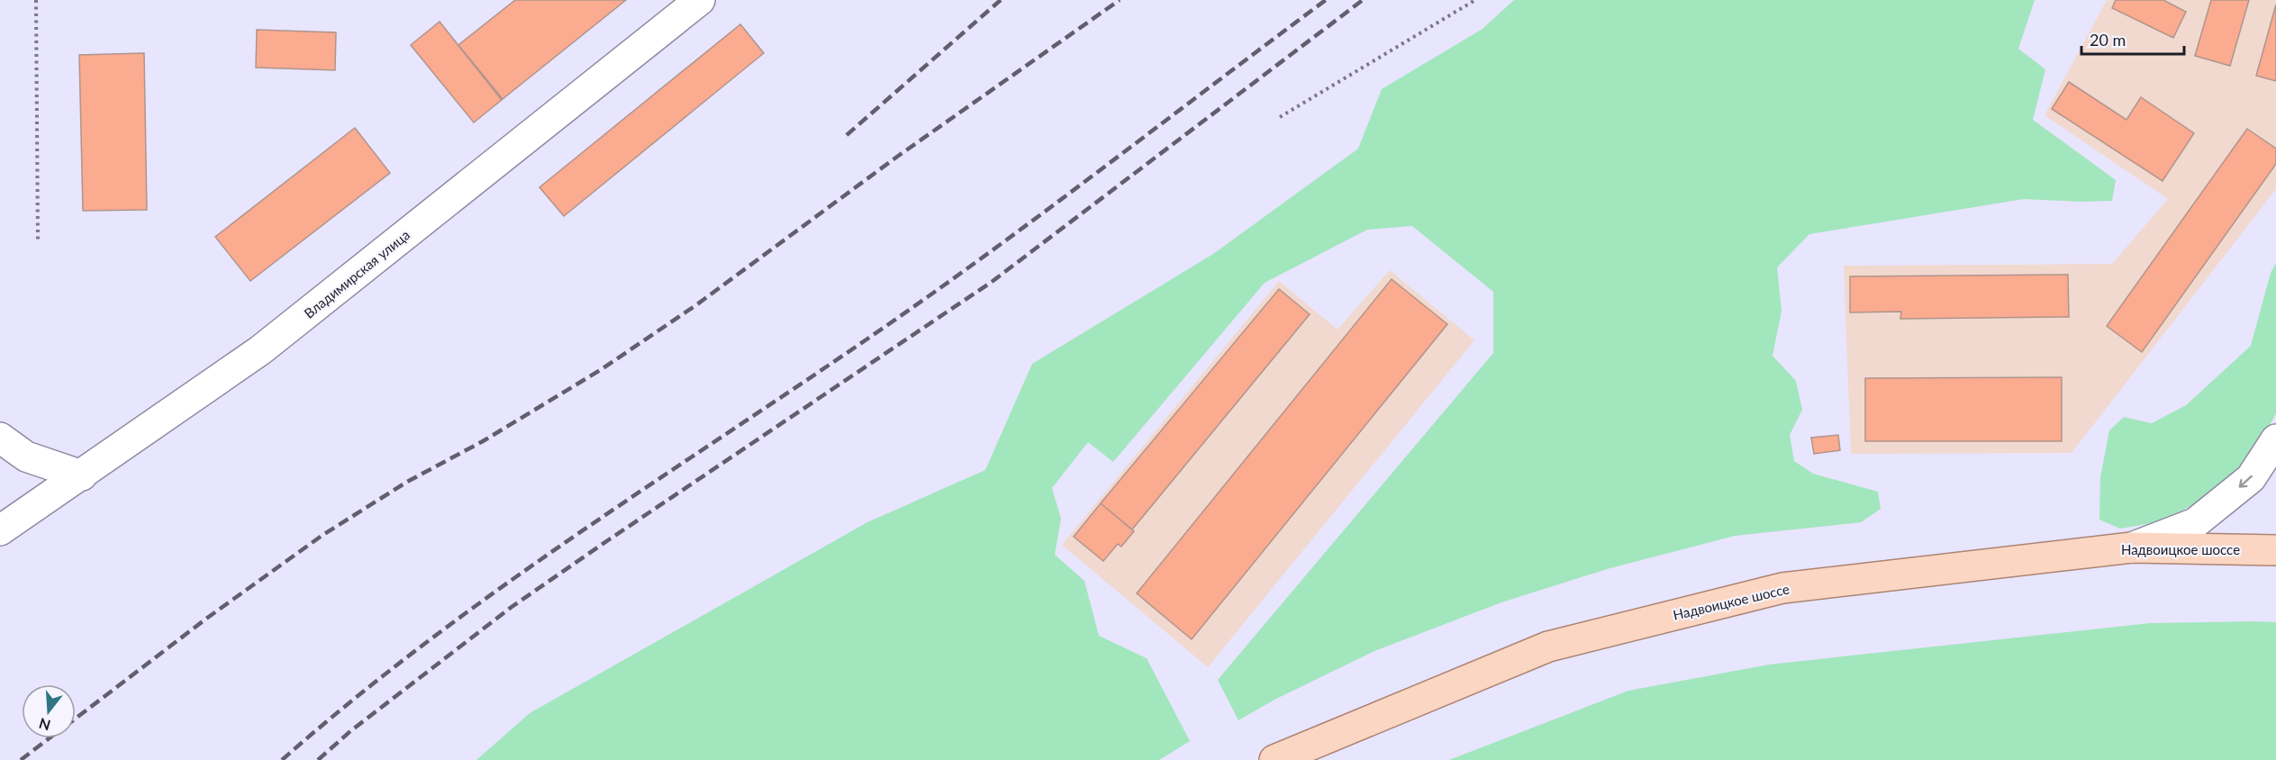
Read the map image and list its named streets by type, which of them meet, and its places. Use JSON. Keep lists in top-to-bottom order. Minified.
{"streets":{"main road":["Надвоицкое шоссе"],"street":["Владимирская улица"]},"scale_bar":"20 m","north":"bottom"}
